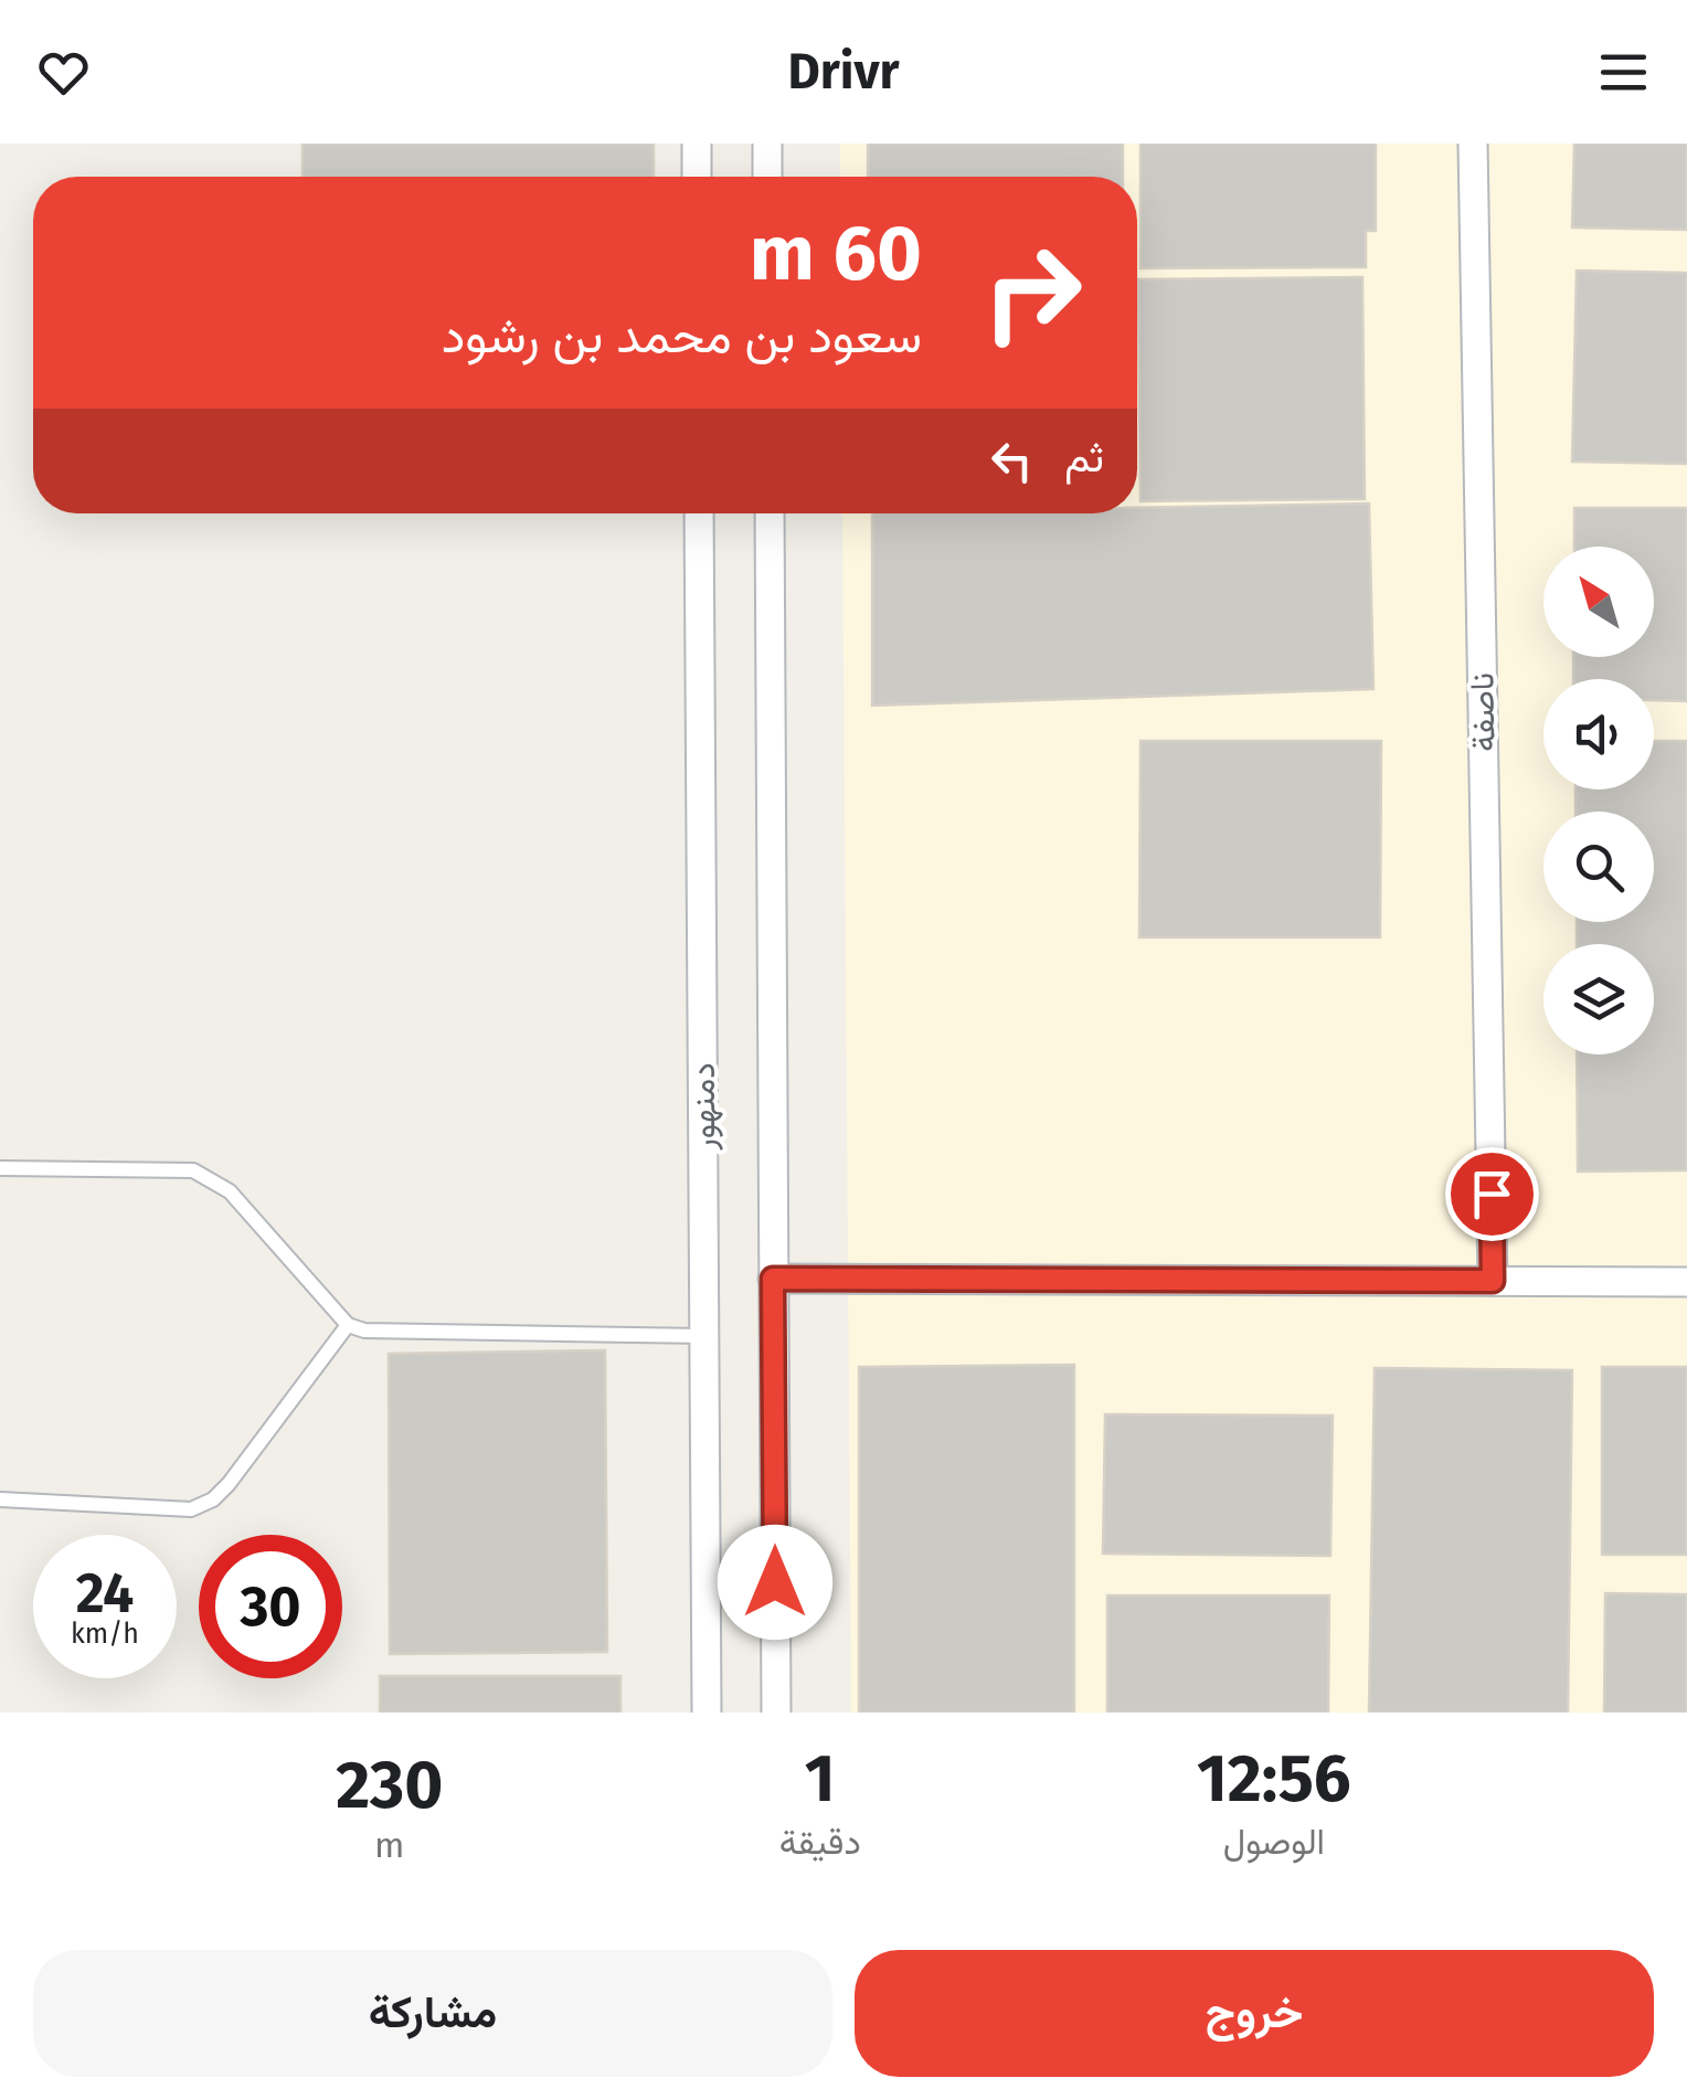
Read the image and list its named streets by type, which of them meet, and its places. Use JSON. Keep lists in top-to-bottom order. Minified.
{"streets":{"street":["ناصفة","دمنهور"]},"north":"top left","page":{"header":"Drivr","turn":["60 m","سعود بن محمد بن رشود"],"then":"ثم","speed":"24 km/h","limit":"30","eta":["12:56","الوصول","1","دقيقة","230","m"],"buttons":["خروج","مشاركة"]}}
